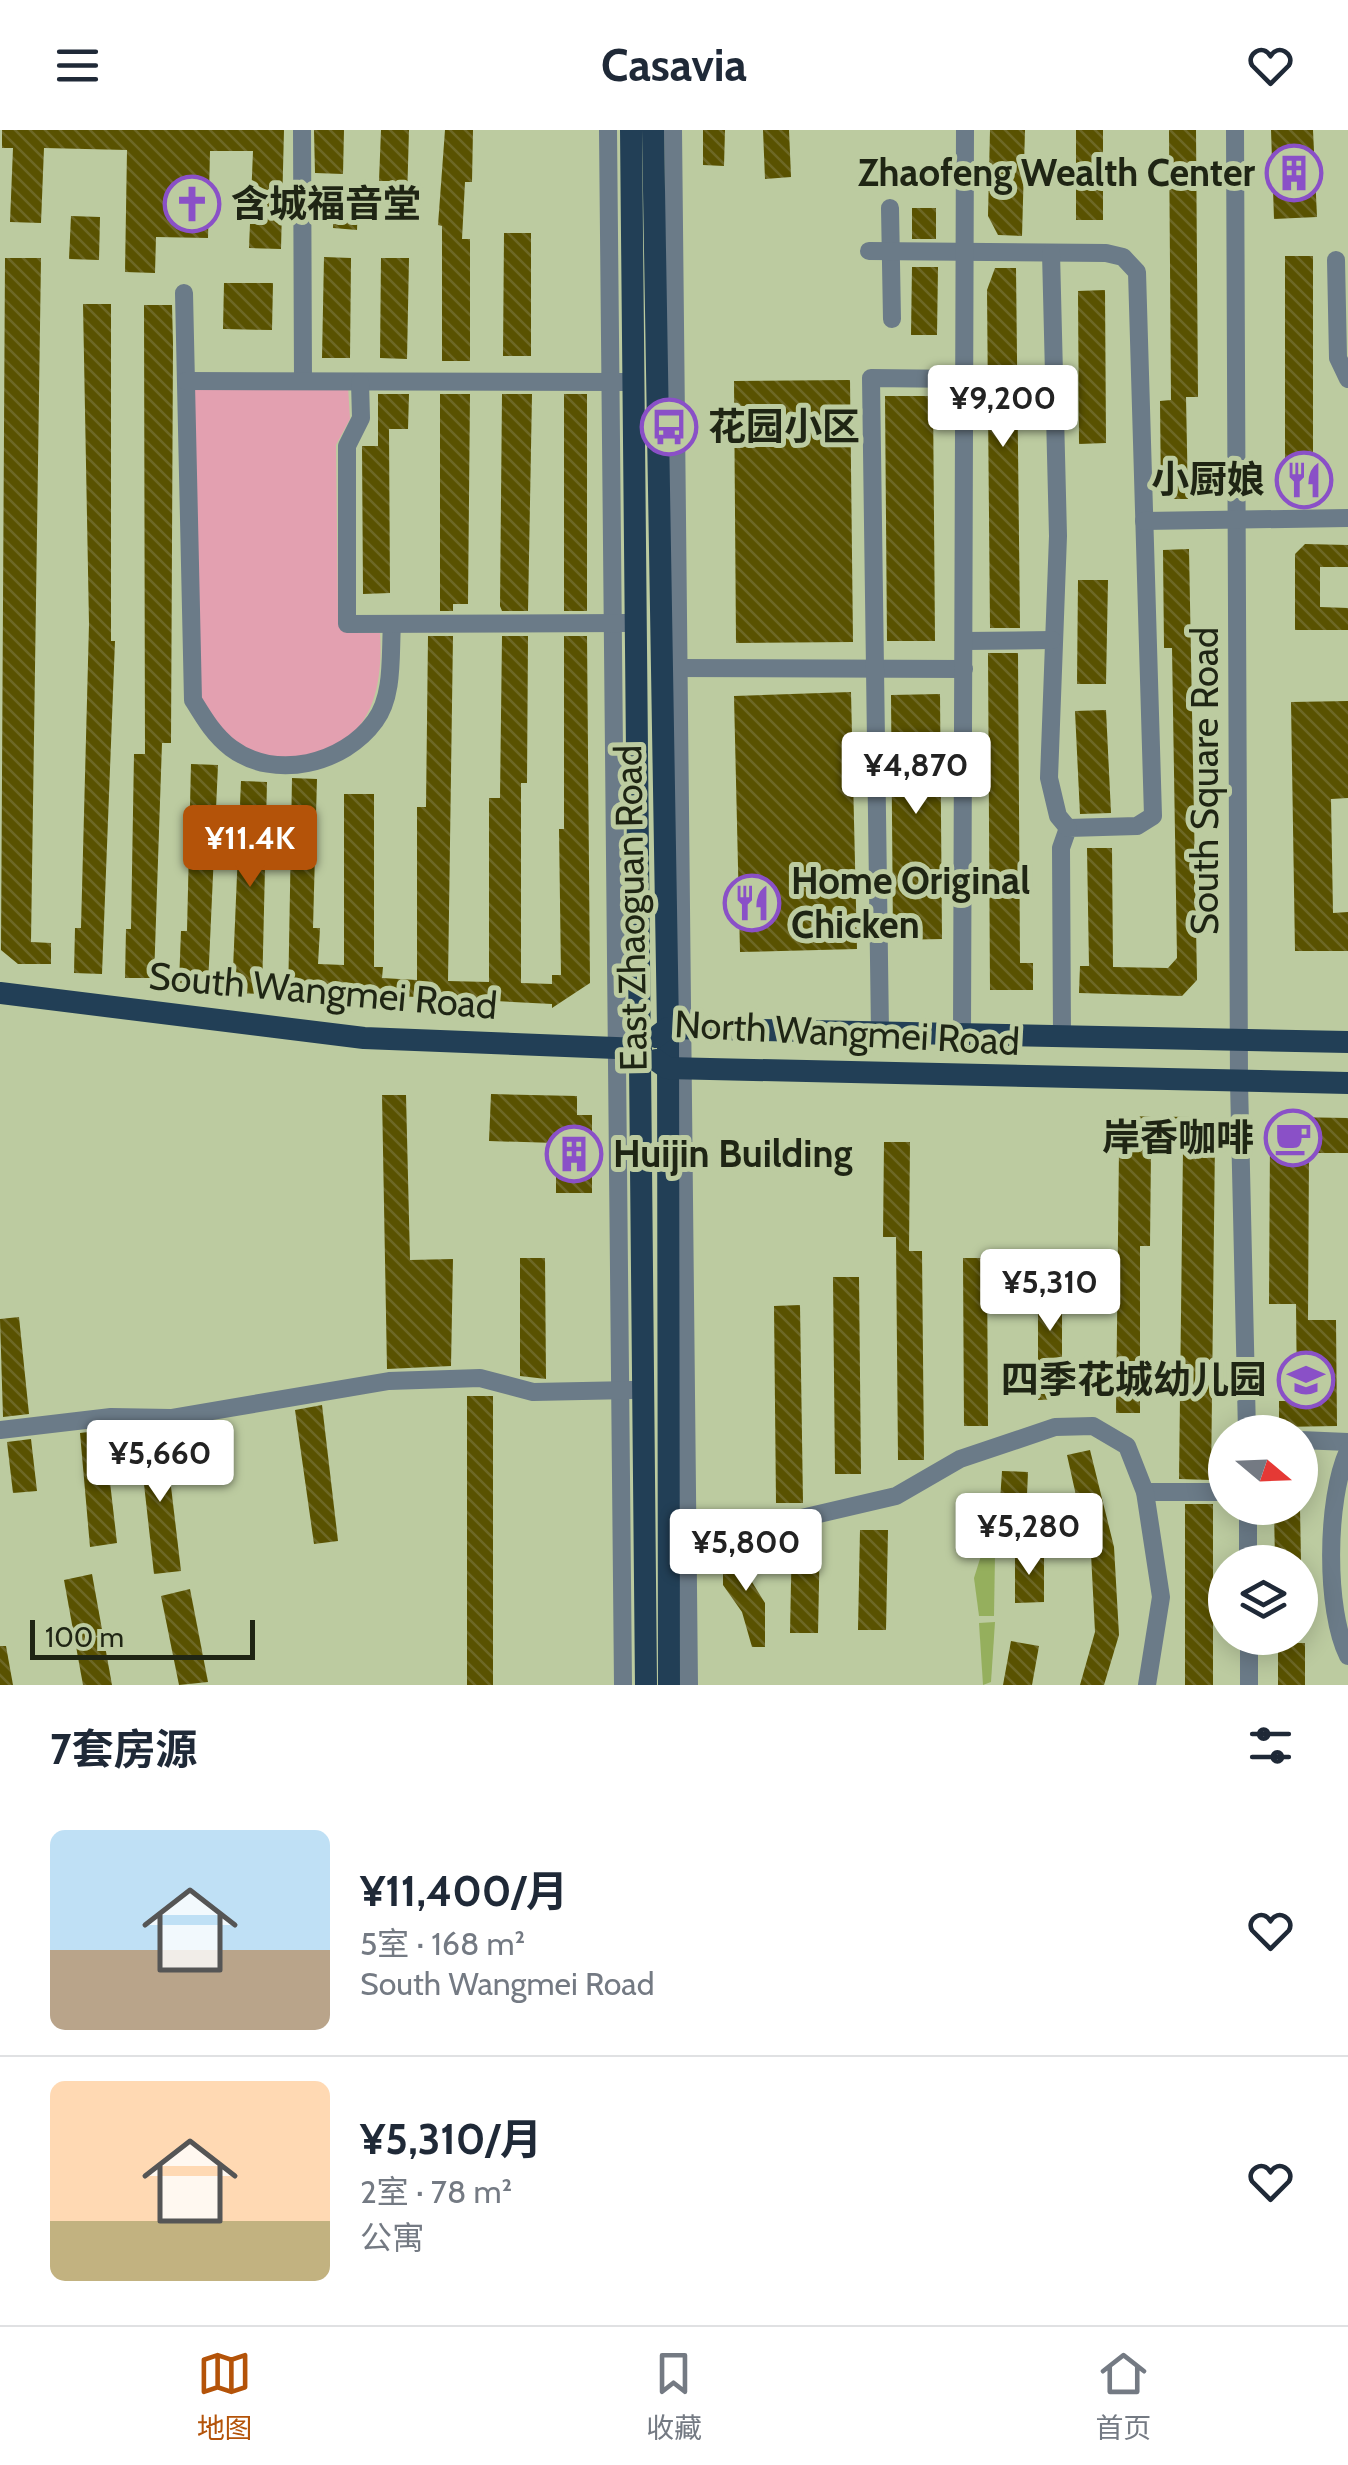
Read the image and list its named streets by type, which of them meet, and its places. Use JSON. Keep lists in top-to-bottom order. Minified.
{"streets":{"main road":["East Zhaoguan Road","South Wangmei Road","North Wangmei Road"],"street":["South Square Road"]},"crossings":[["South Square Road","North Wangmei Road"],["East Zhaoguan Road","South Wangmei Road"],["East Zhaoguan Road","North Wangmei Road"],["South Wangmei Road","North Wangmei Road"]],"places":{"building":["Zhaofeng Wealth Center","Huijin Building"],"church":["含城福音堂"],"bus stop":["花园小区"],"restaurant":["小厨娘","Home Original Chicken"],"cafe":["岸香咖啡"],"school or university":["四季花城幼儿园"]},"scale_bar":"100 m","north":"right","page":{"header":"Casavia","price":["¥9,200","¥4,870","¥11.4K","¥5,310","¥5,660","¥5,280","¥5,800"],"scale":"100 m","heading":"7套房源","list":[{"name":"¥11,400/月","note":"5室 · 168 m² · South Wangmei Road"},{"name":"¥5,310/月","note":"2室 · 78 m² · 公寓"}],"tabs":["地图","收藏","首页"]}}
